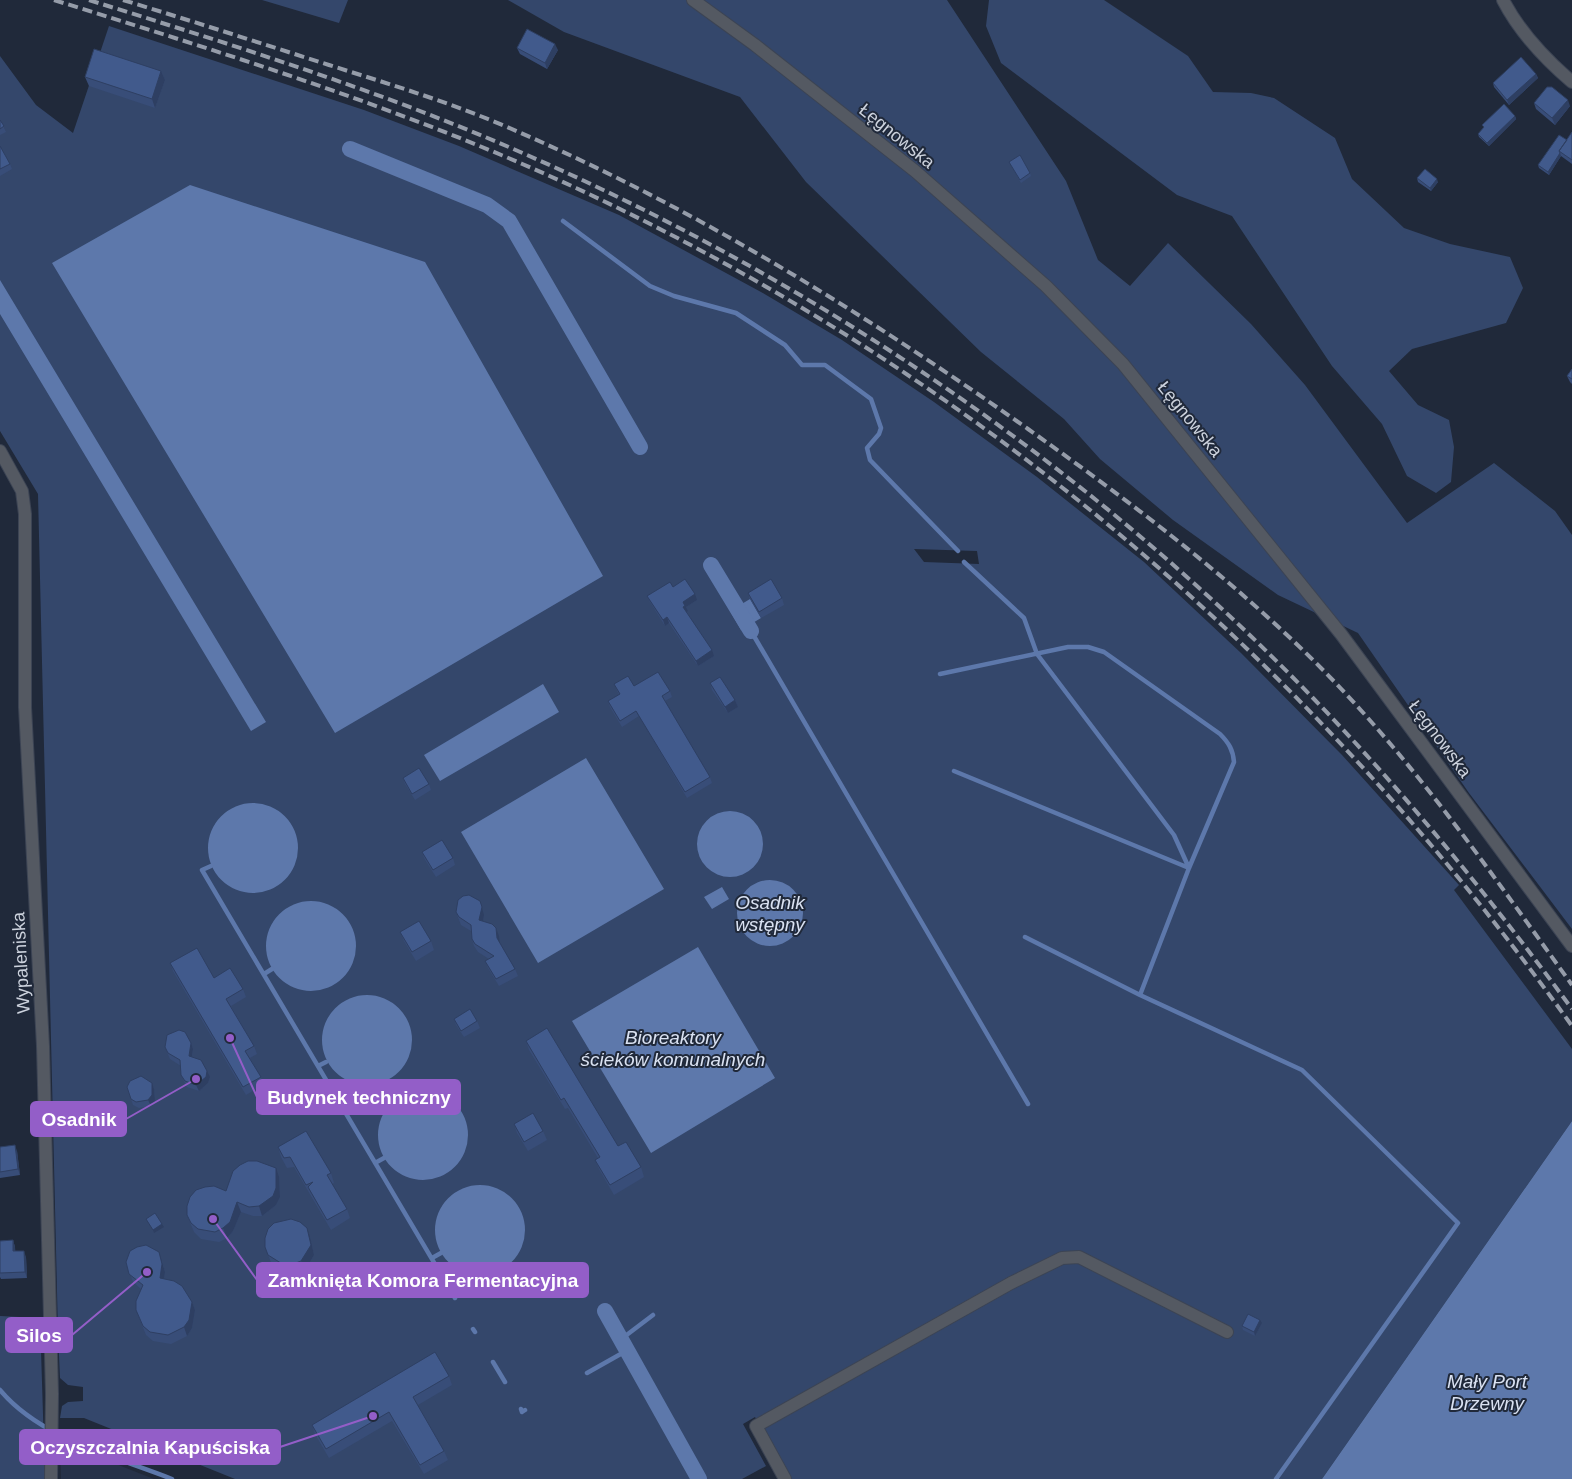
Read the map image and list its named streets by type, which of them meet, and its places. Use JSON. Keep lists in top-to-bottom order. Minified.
{"streets":{"street":["Łęgnowska","Wypaleniska"]},"water":["Osadnik wstępny","Bioreaktory ścieków komunalnych","Mały Port Drzewny"],"places":["Budynek techniczny","Osadnik","Zamknięta Komora Fermentacyjna","Silos","Oczyszczalnia Kapuściska"]}
